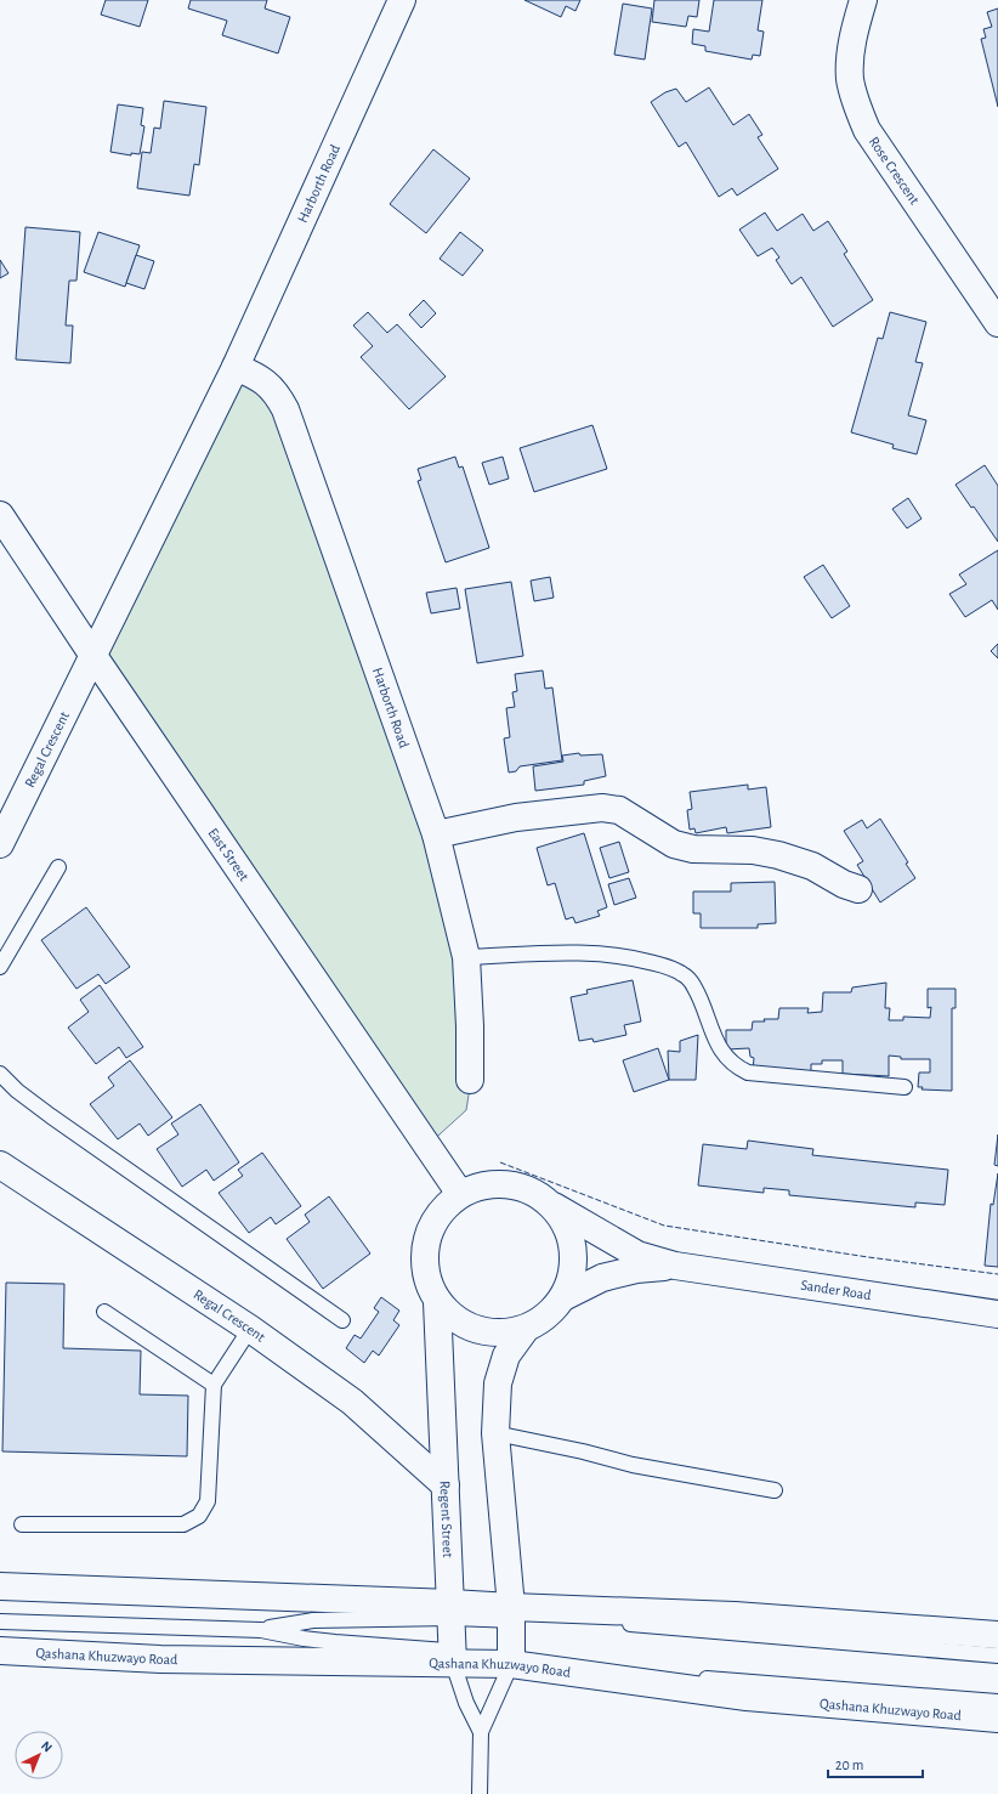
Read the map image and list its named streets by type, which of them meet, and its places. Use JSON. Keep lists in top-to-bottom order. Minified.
{"streets":{"street":["Rose Crescent","Harborth Road","Regal Crescent","East Street","Sander Road","Regent Street","Qashana Khuzwayo Road"]},"crossings":[["Harborth Road","Regal Crescent"],["Harborth Road","East Street"],["Regal Crescent","East Street"],["Regal Crescent","Regent Street"],["East Street","Sander Road"],["East Street","Regent Street"],["Sander Road","Regent Street"],["Regent Street","Qashana Khuzwayo Road"]],"scale_bar":"20 m","north":"top right"}
